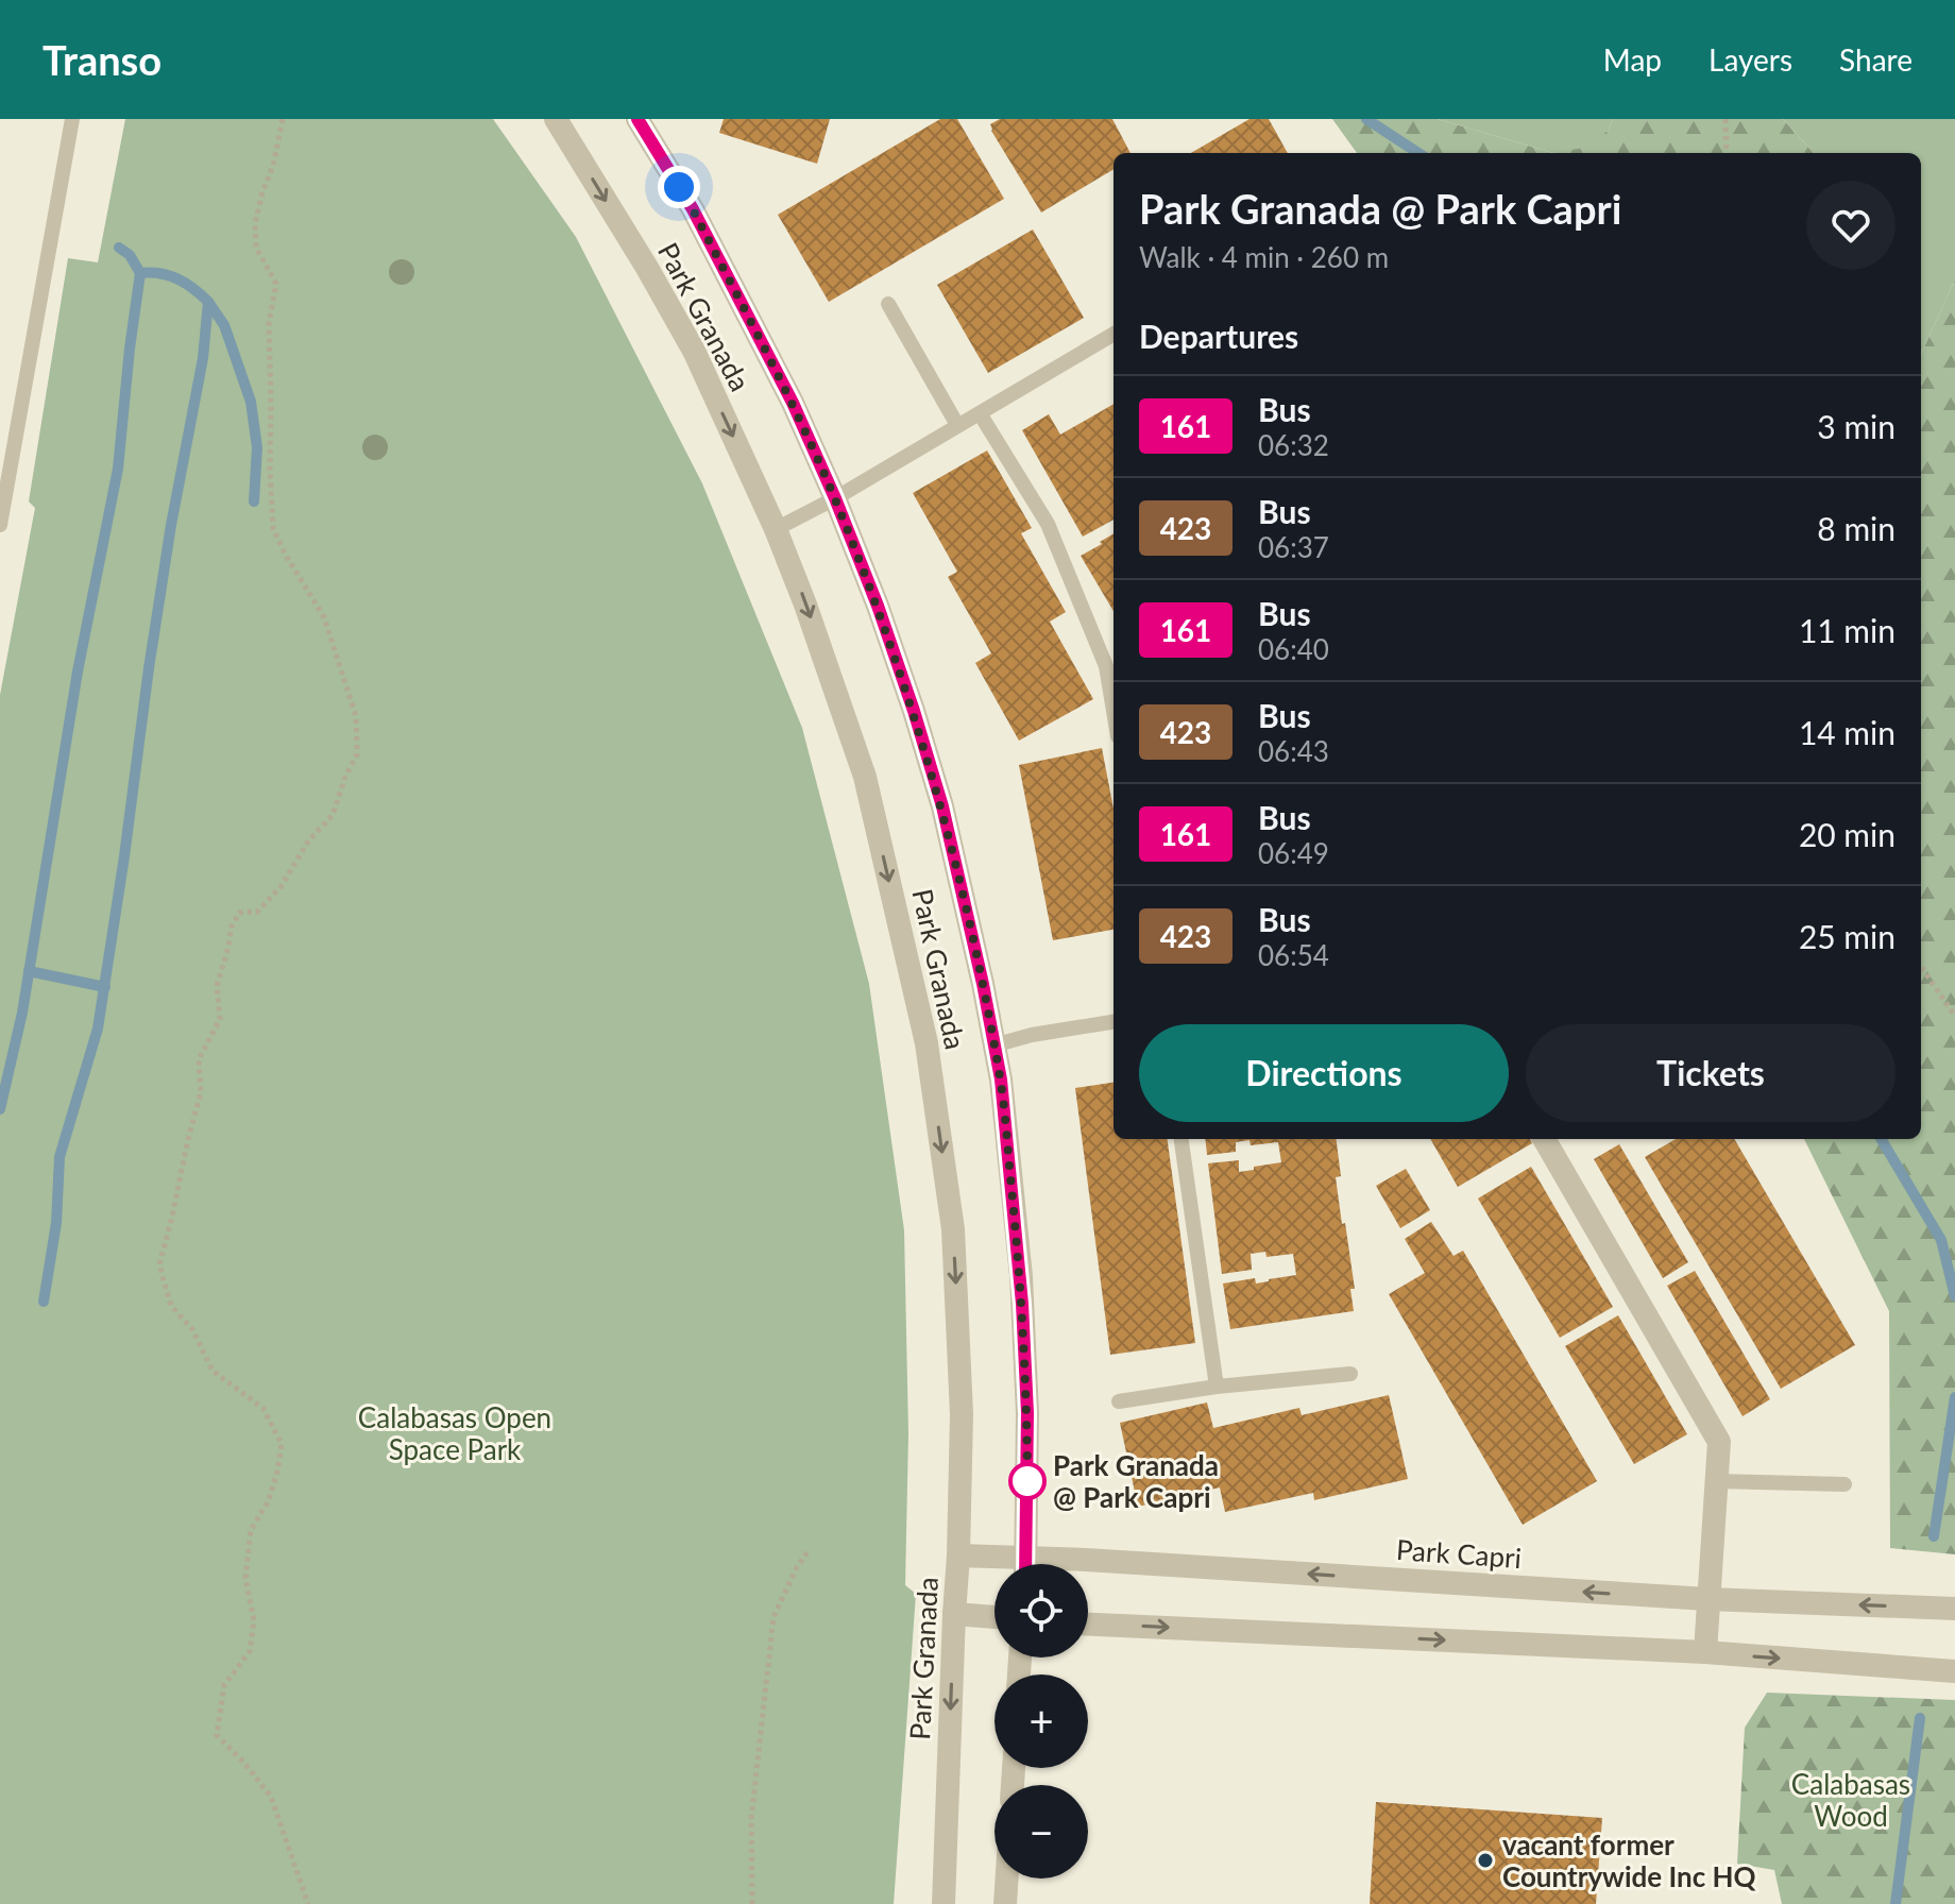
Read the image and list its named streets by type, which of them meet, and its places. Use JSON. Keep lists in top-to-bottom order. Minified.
{"streets":{"street":["Park Granada","Park Capri"]},"crossings":[["Park Granada","Park Capri"]],"parks":["Calabasas Open Space Park","Calabasas Wood"],"places":["Park Granada @ Park Capri","vacant former Countrywide Inc HQ"],"lines":["bus line 161"],"page":{"header":"Transo","nav":["Map","Layers","Share"],"heading":[["Park Granada @ Park Capri","Walk · 4 min · 260 m"],"Departures"],"list":[{"mark":"161","name":"Bus","note":"06:32","value":"3 min"},{"mark":"423","name":"Bus","note":"06:37","value":"8 min"},{"mark":"161","name":"Bus","note":"06:40","value":"11 min"},{"mark":"423","name":"Bus","note":"06:43","value":"14 min"},{"mark":"161","name":"Bus","note":"06:49","value":"20 min"},{"mark":"423","name":"Bus","note":"06:54","value":"25 min"}],"buttons":["Directions","Tickets"],"map_buttons":["+","−"]}}
